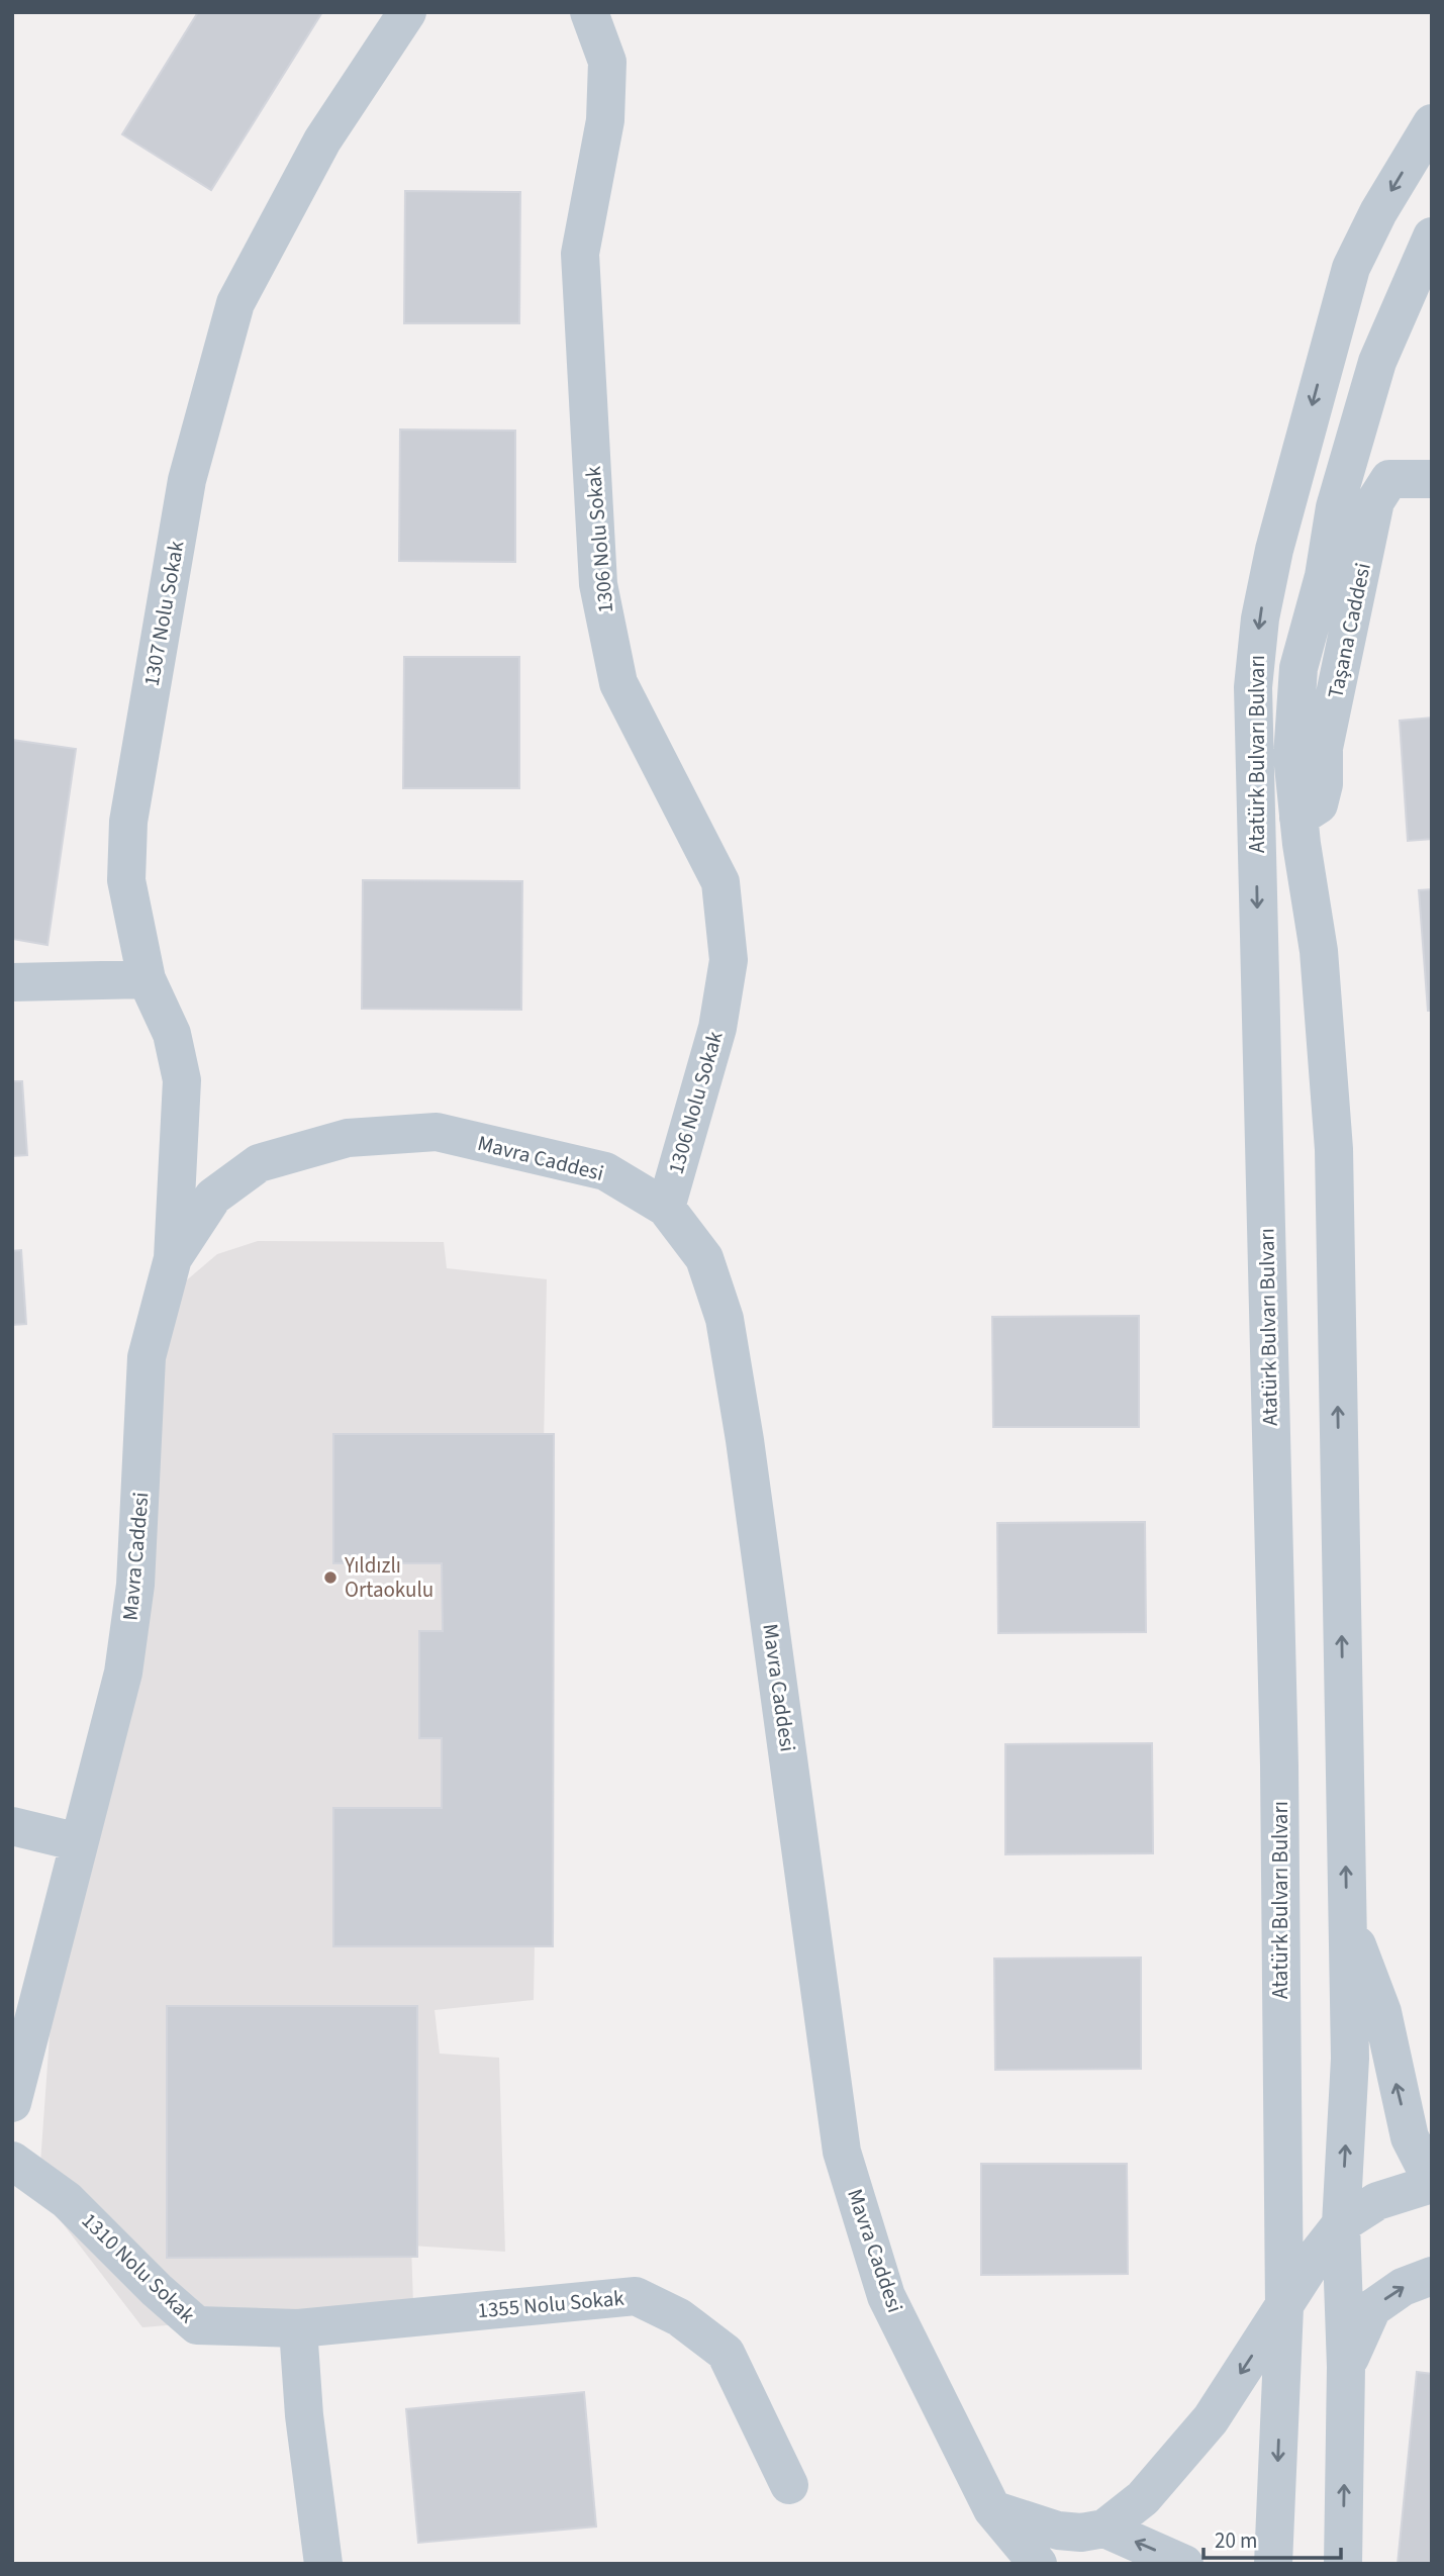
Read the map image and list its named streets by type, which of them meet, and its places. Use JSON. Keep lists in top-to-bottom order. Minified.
{"streets":{"street":["1306 Nolu Sokak","1307 Nolu Sokak","Taşana Caddesi","Atatürk Bulvarı Bulvarı","Mavra Caddesi","1310 Nolu Sokak","1355 Nolu Sokak"]},"crossings":[["1306 Nolu Sokak","Mavra Caddesi"],["1307 Nolu Sokak","Mavra Caddesi"],["Taşana Caddesi","Atatürk Bulvarı Bulvarı"],["1310 Nolu Sokak","1355 Nolu Sokak"]],"places":["Yıldızlı Ortaokulu"],"scale_bar":"20 m"}
